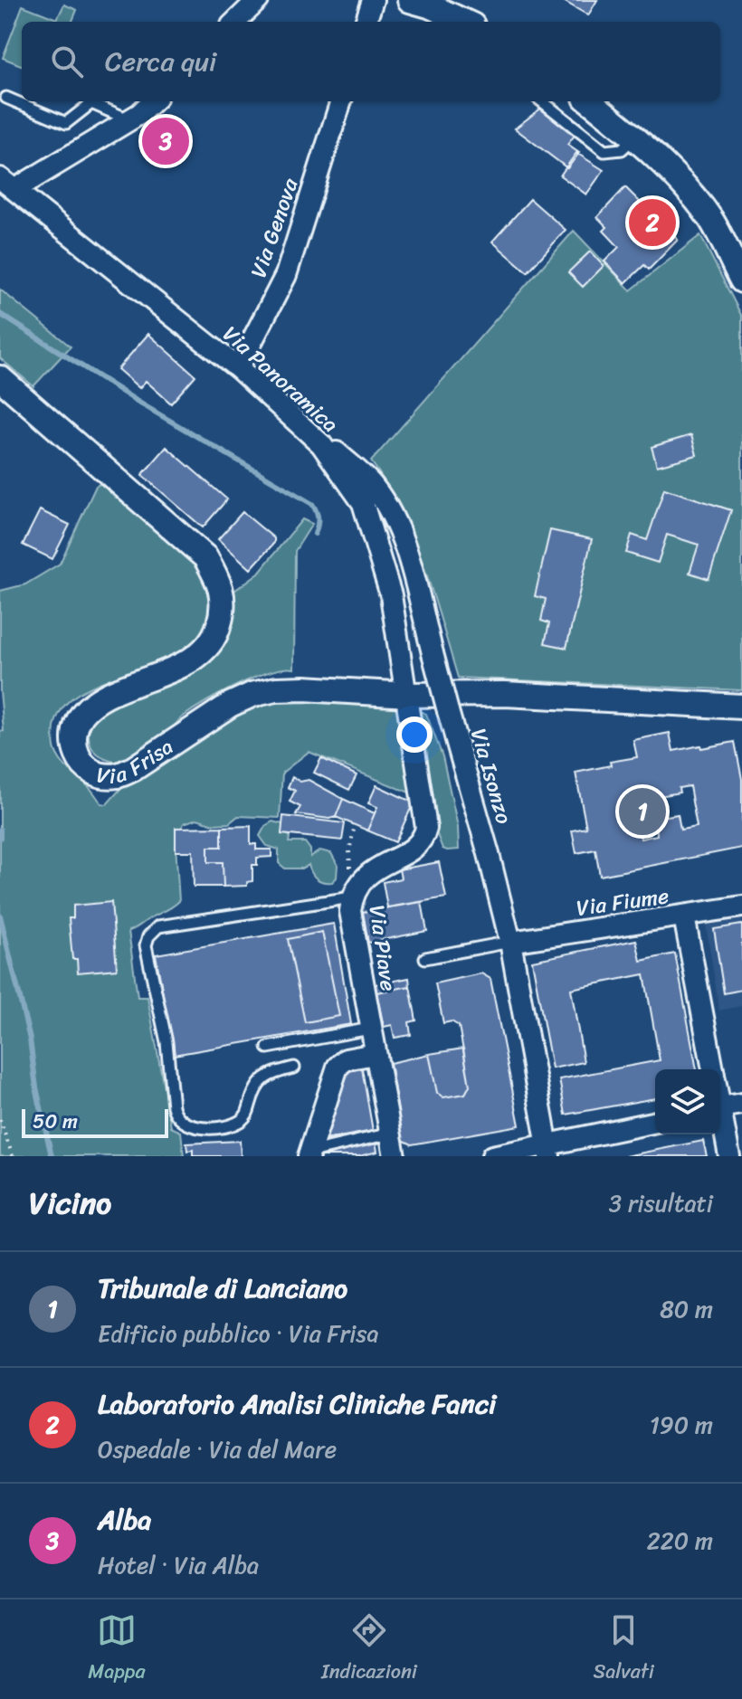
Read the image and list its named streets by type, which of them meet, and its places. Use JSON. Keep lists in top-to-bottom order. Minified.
{"streets":{"street":["Via Genova","Via Panoramica","Via Frisa","Via Isonzo","Via Fiume","Via Piave"]},"crossings":[["Via Genova","Via Panoramica"],["Via Panoramica","Via Frisa"],["Via Panoramica","Via Isonzo"],["Via Panoramica","Via Piave"],["Via Frisa","Via Piave"],["Via Isonzo","Via Fiume"]],"scale_bar":"50 m","page":{"search":"Cerca qui","pins":["3","2","1"],"scale":"50 m","heading":["Vicino","3 risultati"],"list":[{"mark":"1","name":"Tribunale di Lanciano","note":"Edificio pubblico · Via Frisa","value":"80 m"},{"mark":"2","name":"Laboratorio Analisi Cliniche Fanci","note":"Ospedale · Via del Mare","value":"190 m"},{"mark":"3","name":"Alba","note":"Hotel · Via Alba","value":"220 m"}],"nav":["Mappa","Indicazioni","Salvati"]}}
